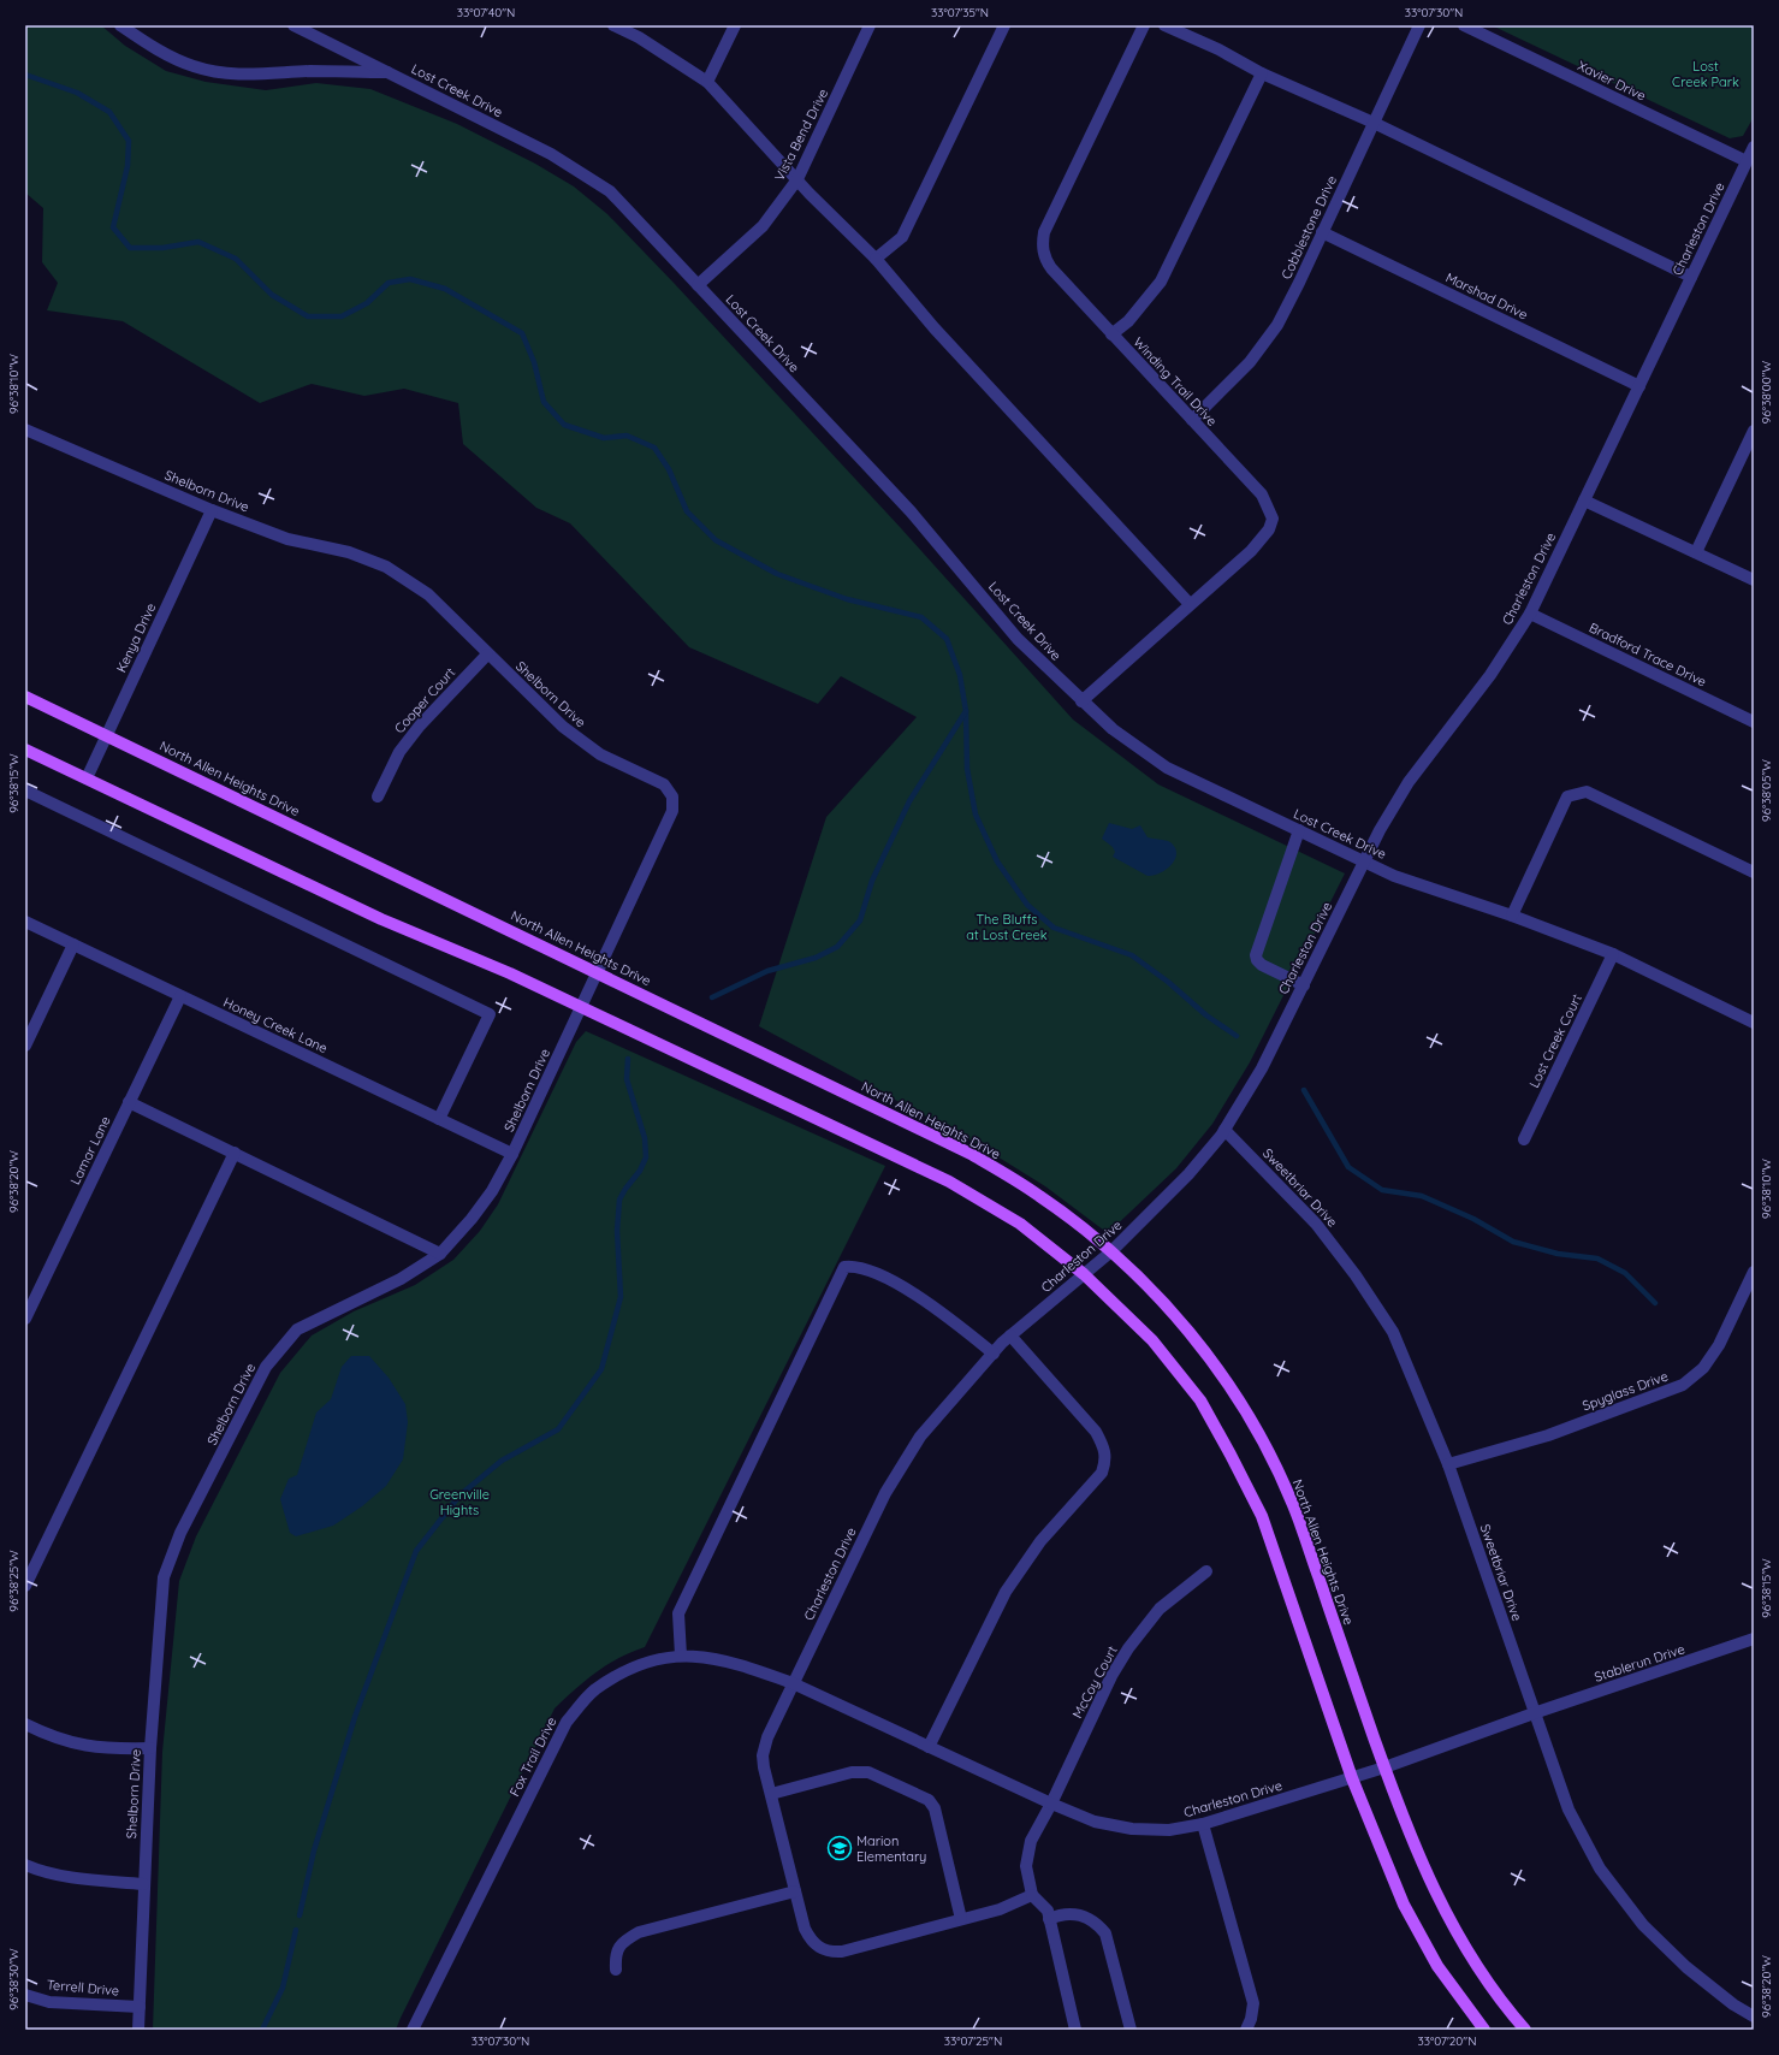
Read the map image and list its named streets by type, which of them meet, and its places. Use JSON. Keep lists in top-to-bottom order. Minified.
{"streets":{"main road":["North Allen Heights Drive"],"street":["Xavier Drive","Lost Creek Drive","Vista Bend Drive","Cobblestone Drive","Charleston Drive","Marshad Drive","Winding Trail Drive","Shelborn Drive","Kenya Drive","Bradford Trace Drive","Cooper Court","Honey Creek Lane","Lost Creek Court","Lamar Lane","Sweetbriar Drive","Spyglass Drive","Stablerun Drive","McCoy Court","Fox Trail Drive","Terrell Drive"]},"crossings":[["Xavier Drive","Charleston Drive"],["Lost Creek Drive","Vista Bend Drive"],["Lost Creek Drive","Charleston Drive"],["Lost Creek Drive","Winding Trail Drive"],["Lost Creek Drive","Lost Creek Court"],["Cobblestone Drive","Marshad Drive"],["Cobblestone Drive","Winding Trail Drive"],["Charleston Drive","Marshad Drive"],["Charleston Drive","Bradford Trace Drive"],["Charleston Drive","North Allen Heights Drive"],["Charleston Drive","Sweetbriar Drive"],["Charleston Drive","Stablerun Drive"],["Charleston Drive","McCoy Court"],["Charleston Drive","Fox Trail Drive"],["Shelborn Drive","Kenya Drive"],["Shelborn Drive","Cooper Court"],["Shelborn Drive","North Allen Heights Drive"],["Shelborn Drive","Honey Creek Lane"],["Shelborn Drive","Terrell Drive"],["Kenya Drive","North Allen Heights Drive"],["Honey Creek Lane","Lamar Lane"],["Sweetbriar Drive","Spyglass Drive"],["Sweetbriar Drive","Stablerun Drive"]],"parks":["Lost Creek Park","The Bluffs at Lost Creek","Greenville Hights"],"places":{"school or university":["Marion Elementary"]},"coordinates":["33°07'40\"N","33°07'35\"N","33°07'30\"N","96°38'10\"W","96°38'00\"W","96°38'15\"W","96°38'05\"W","96°38'20\"W","96°38'25\"W","96°38'30\"W","33°07'25\"N","33°07'20\"N"]}
